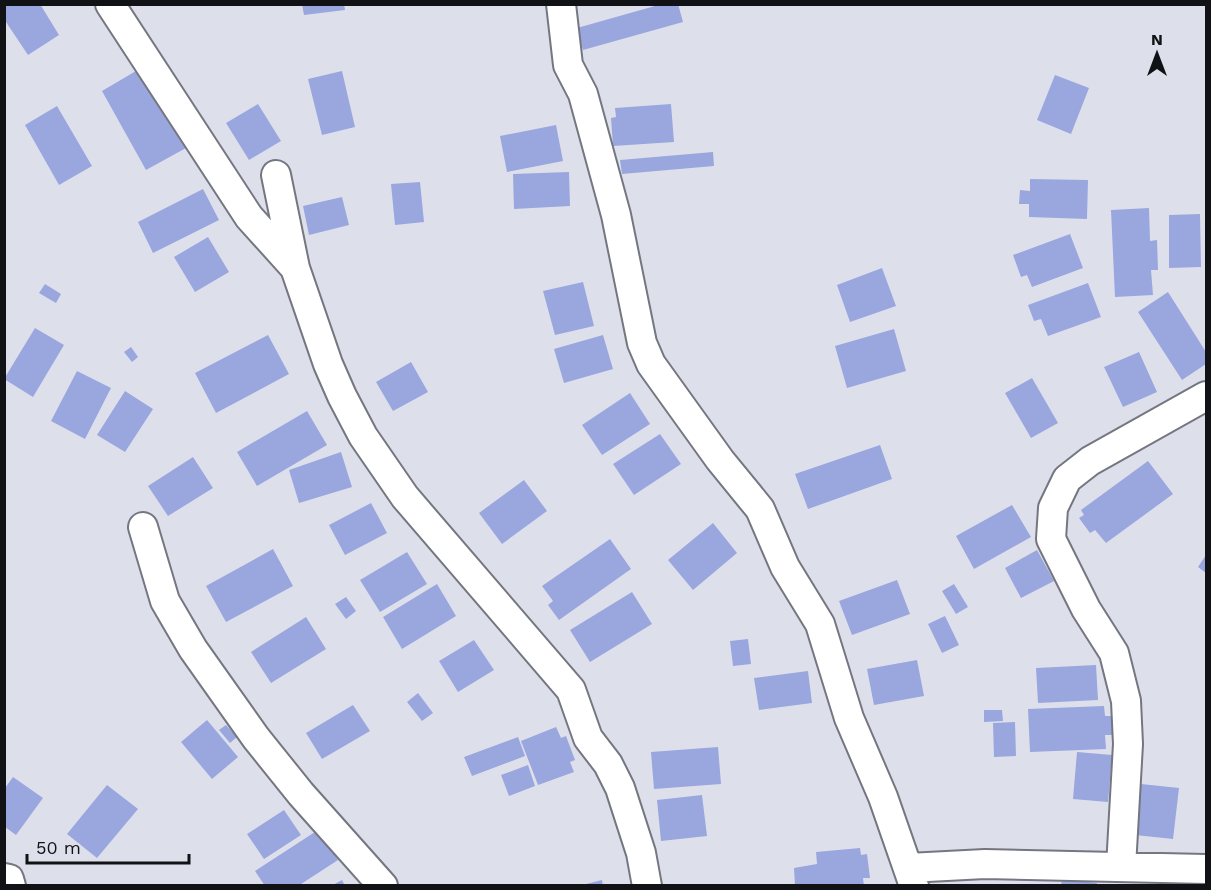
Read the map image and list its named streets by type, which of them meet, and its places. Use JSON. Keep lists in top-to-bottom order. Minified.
{"scale_bar":"50 m","north":"top"}
